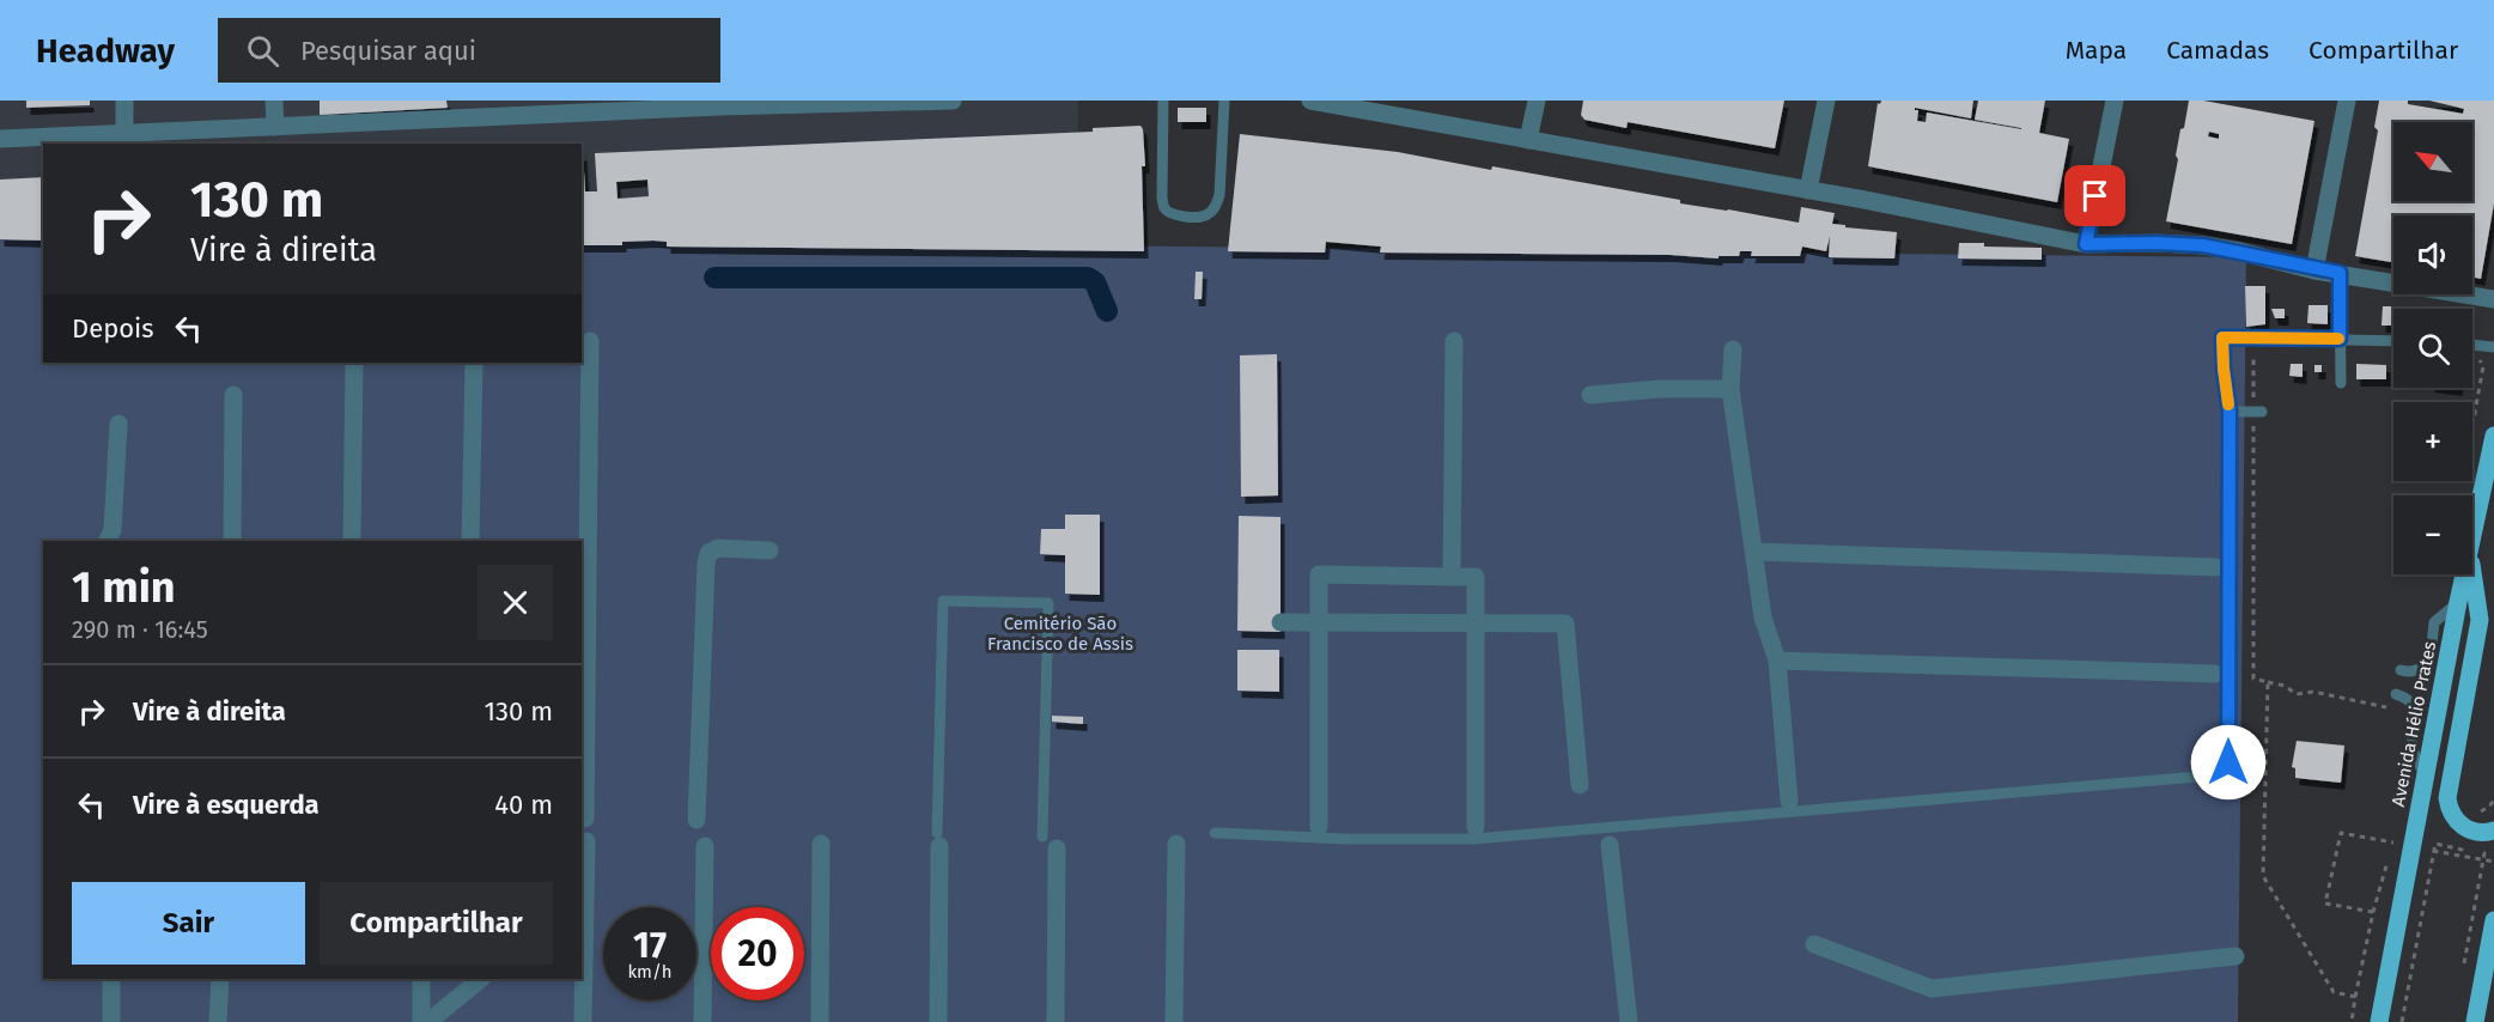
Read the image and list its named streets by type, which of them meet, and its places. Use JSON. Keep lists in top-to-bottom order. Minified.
{"streets":{"main road":["Avenida Hélio Prates"]},"parks":["Cemitério São Francisco de Assis"],"north":"top left","page":{"header":"Headway","search":"Pesquisar aqui","nav":["Mapa","Camadas","Compartilhar"],"map_buttons":["+","−"],"turn":["130 m","Vire à direita"],"then":"Depois","heading":["1 min","290 m · 16:45"],"list":[{"name":"Vire à direita","value":"130 m"},{"name":"Vire à esquerda","value":"40 m"}],"buttons":["Sair","Compartilhar"],"speed":"17 km/h","limit":"20"}}
